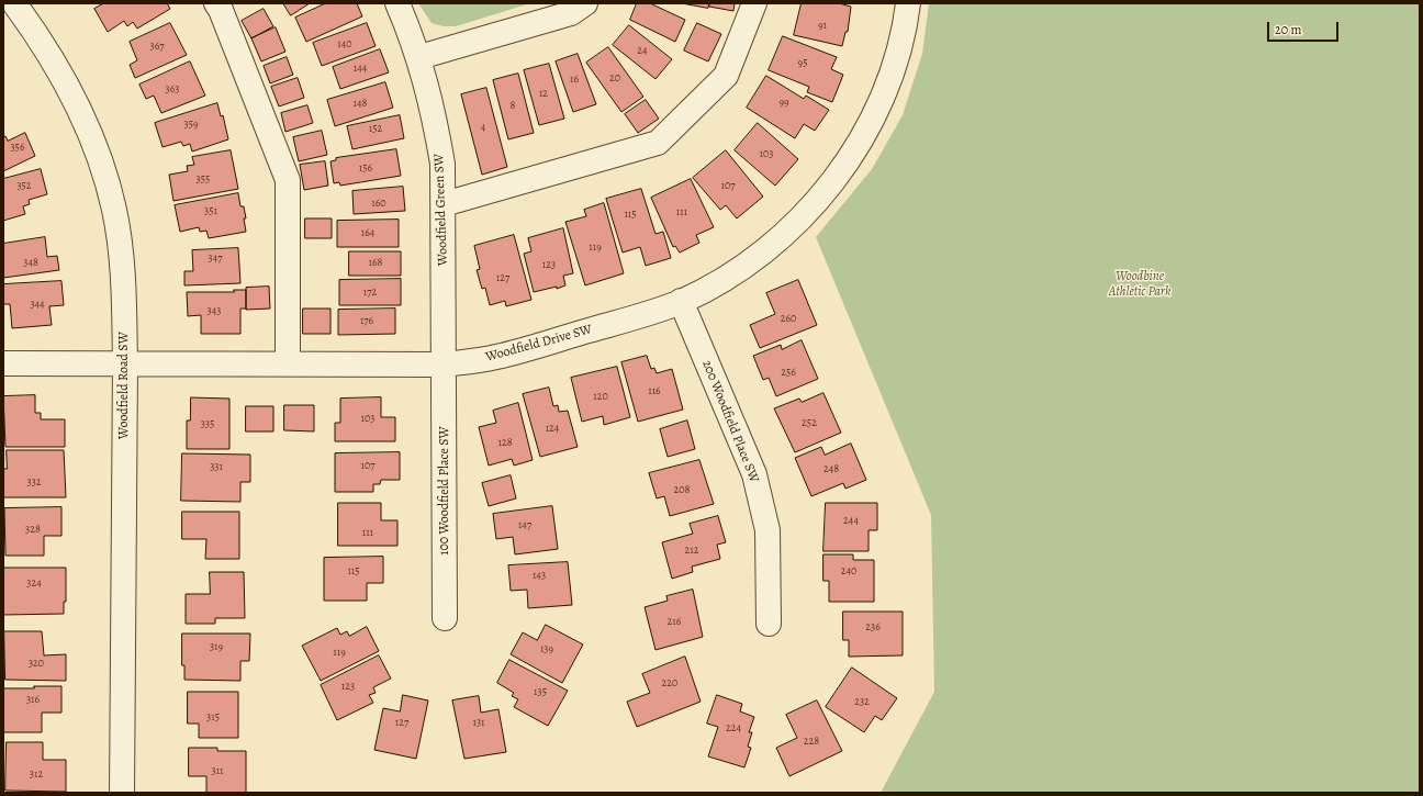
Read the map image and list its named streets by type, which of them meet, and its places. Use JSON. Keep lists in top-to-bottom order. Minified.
{"streets":{"street":["Woodfield Green SW","Woodfield Drive SW","Woodfield Road SW","200 Woodfield Place SW","100 Woodfield Place SW"]},"crossings":[["Woodfield Green SW","Woodfield Drive SW"],["Woodfield Green SW","100 Woodfield Place SW"],["Woodfield Drive SW","Woodfield Road SW"],["Woodfield Drive SW","200 Woodfield Place SW"],["Woodfield Drive SW","100 Woodfield Place SW"]],"parks":["Woodbine Athletic Park"],"house_numbers":["91","140","367","24","95","144","20","16","363","12","99","148","8","359","4","152","356","103","156","355","352","107","160","351","111","115","164","119","347","348","168","123","127","172","344","343","260","176","256","116","120","103","252","335","124","128","107","331","248","332","208","244","147","328","111","212","115","240","143","324","216","236","319","139","119","320","220","123","135","316","232","315","127","131","224","228","311","312"],"scale_bar":"20 m"}
